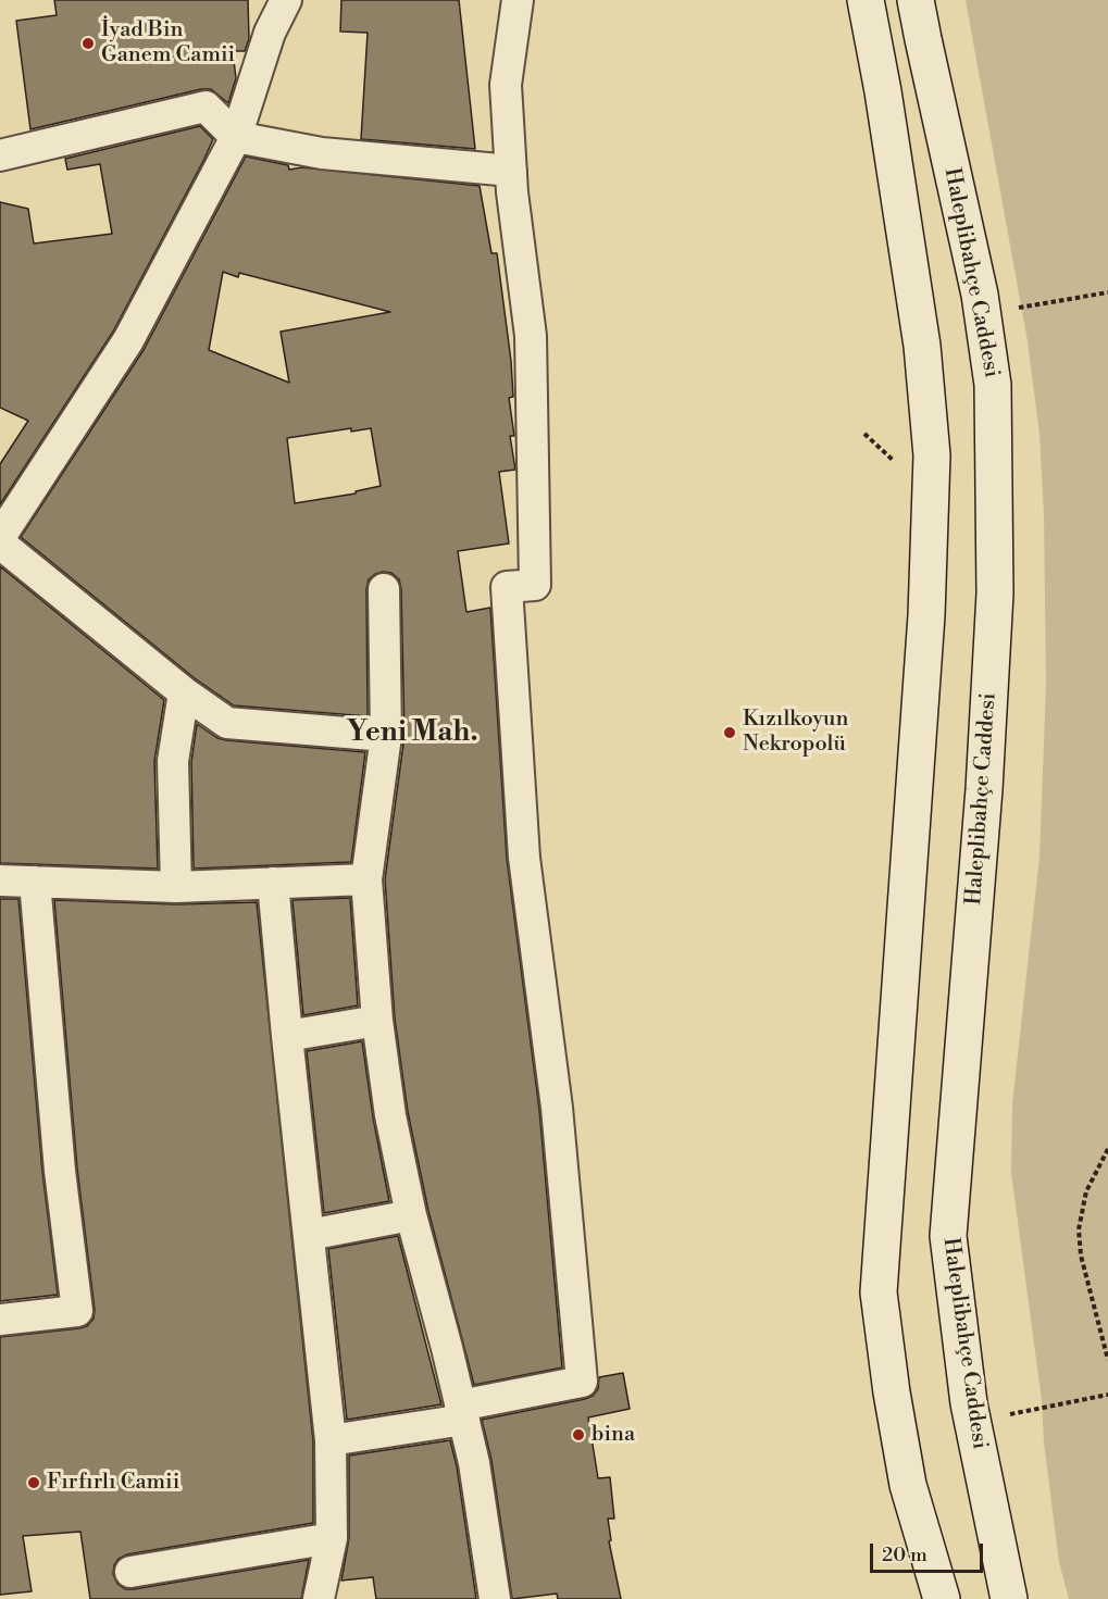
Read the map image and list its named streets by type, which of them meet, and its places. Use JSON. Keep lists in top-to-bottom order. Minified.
{"streets":{"main road":["Haleplibahçe Caddesi"]},"districts":["Yeni Mah."],"places":["İyad Bin Ganem Camii","Kızılkoyun Nekropolü","bina","Fırfırlı Camii"],"scale_bar":"20 m"}
